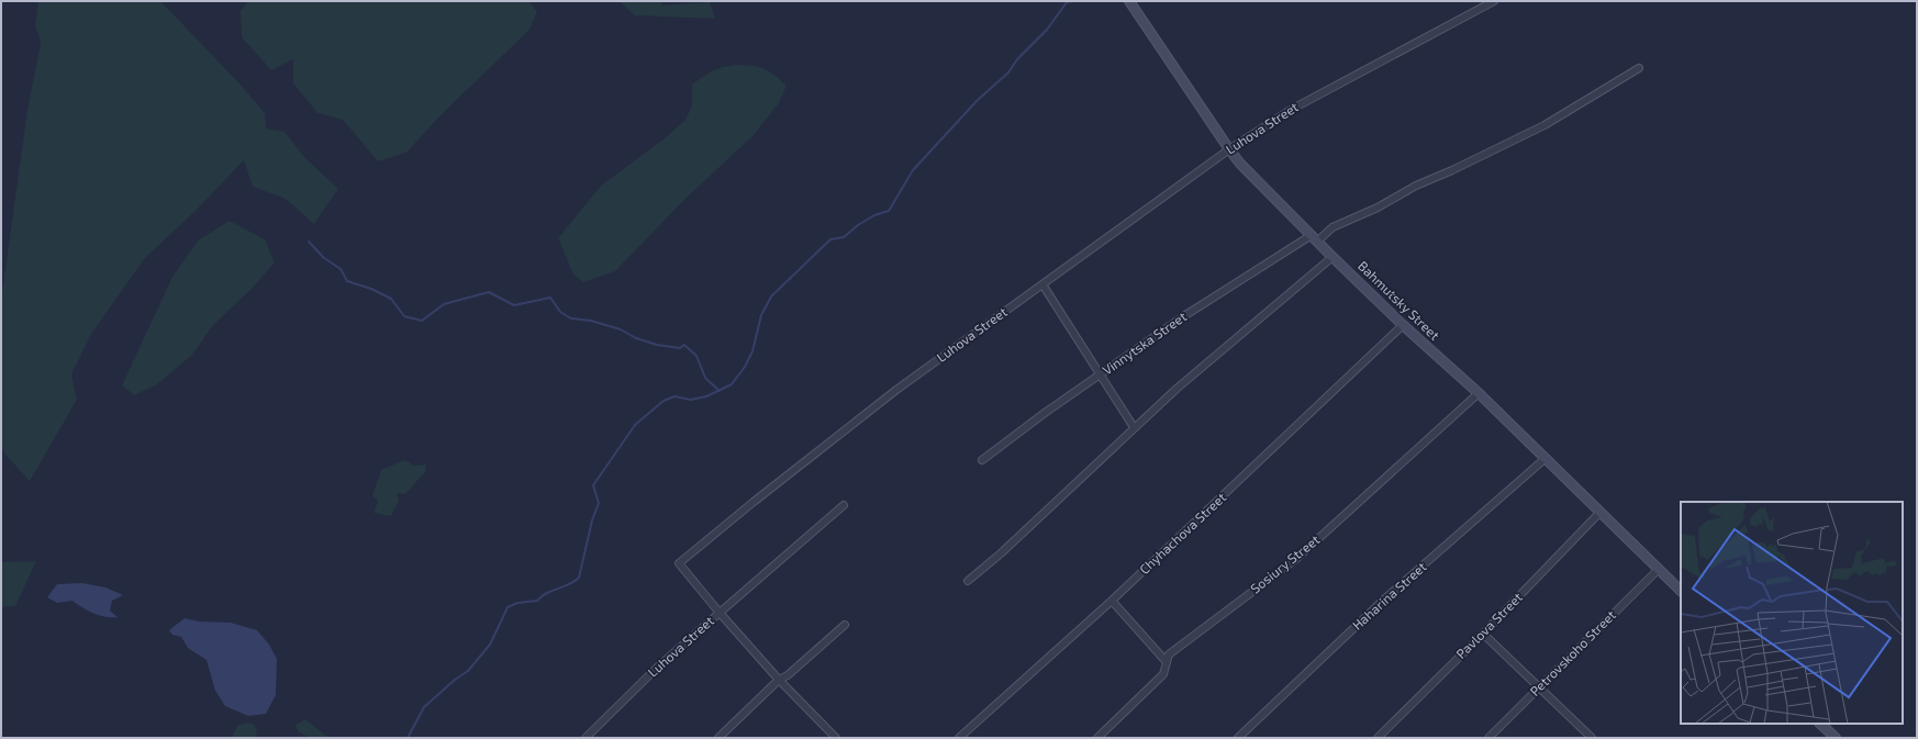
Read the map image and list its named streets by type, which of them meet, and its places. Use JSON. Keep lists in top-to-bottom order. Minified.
{"streets":{"main road":["Bahmutsky Street"],"street":["Luhova Street","Vinnytska Street","Chyhachova Street","Sosiury Street","Haharina Street","Pavlova Street","Petrovskoho Street"]},"crossings":[["Luhova Street","Bahmutsky Street"],["Bahmutsky Street","Vinnytska Street"],["Bahmutsky Street","Chyhachova Street"],["Bahmutsky Street","Sosiury Street"],["Bahmutsky Street","Haharina Street"],["Bahmutsky Street","Pavlova Street"],["Bahmutsky Street","Petrovskoho Street"]]}
